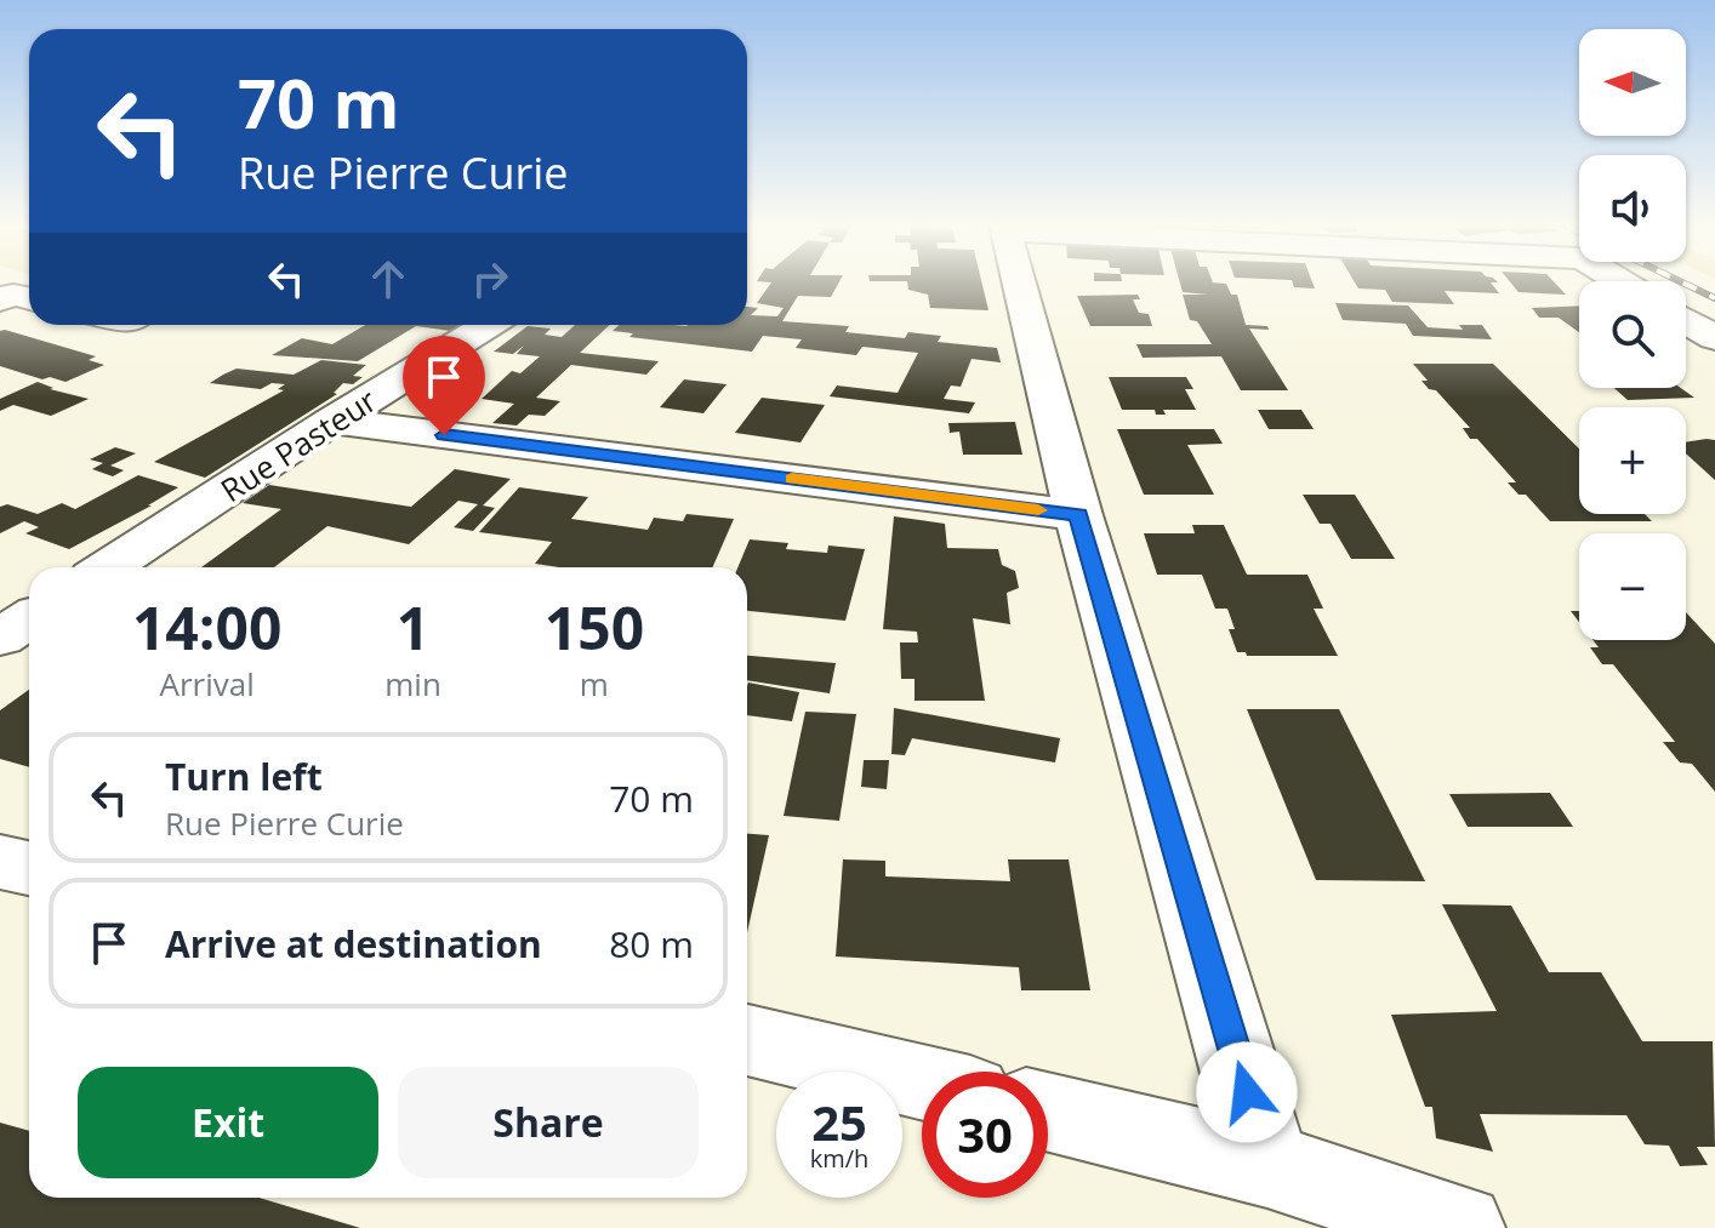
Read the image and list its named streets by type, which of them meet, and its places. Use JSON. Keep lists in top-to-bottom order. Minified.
{"streets":{"street":["Rue Pasteur"]},"north":"left","page":{"map_buttons":["+","−"],"turn":["70 m","Rue Pierre Curie"],"eta":["14:00","Arrival","1","min","150","m"],"list":[{"name":"Turn left","note":"Rue Pierre Curie","value":"70 m"},{"name":"Arrive at destination","value":"80 m"}],"buttons":["Exit","Share"],"speed":"25 km/h","limit":"30"}}
